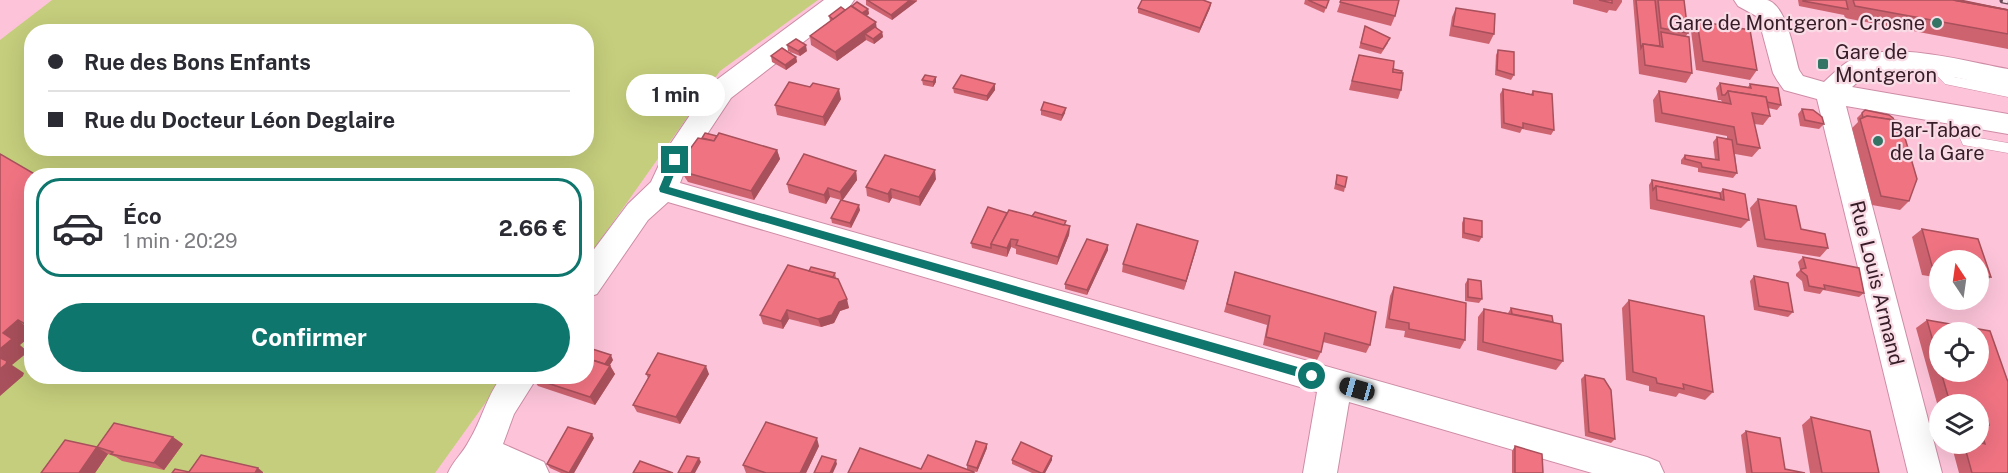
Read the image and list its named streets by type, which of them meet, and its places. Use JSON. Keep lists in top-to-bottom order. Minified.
{"streets":{"street":["Rue Louis Armand"]},"places":{"other":["Gare de Montgeron - Crosne","Bar-Tabac de la Gare"],"transit":["Gare de Montgeron"]},"north":"top","page":{"banner":["Rue des Bons Enfants","Rue du Docteur Léon Deglaire"],"bubble":"1 min","list":[{"name":"Éco","note":"1 min · 20:29","value":"2.66 €"}],"buttons":"Confirmer"}}
